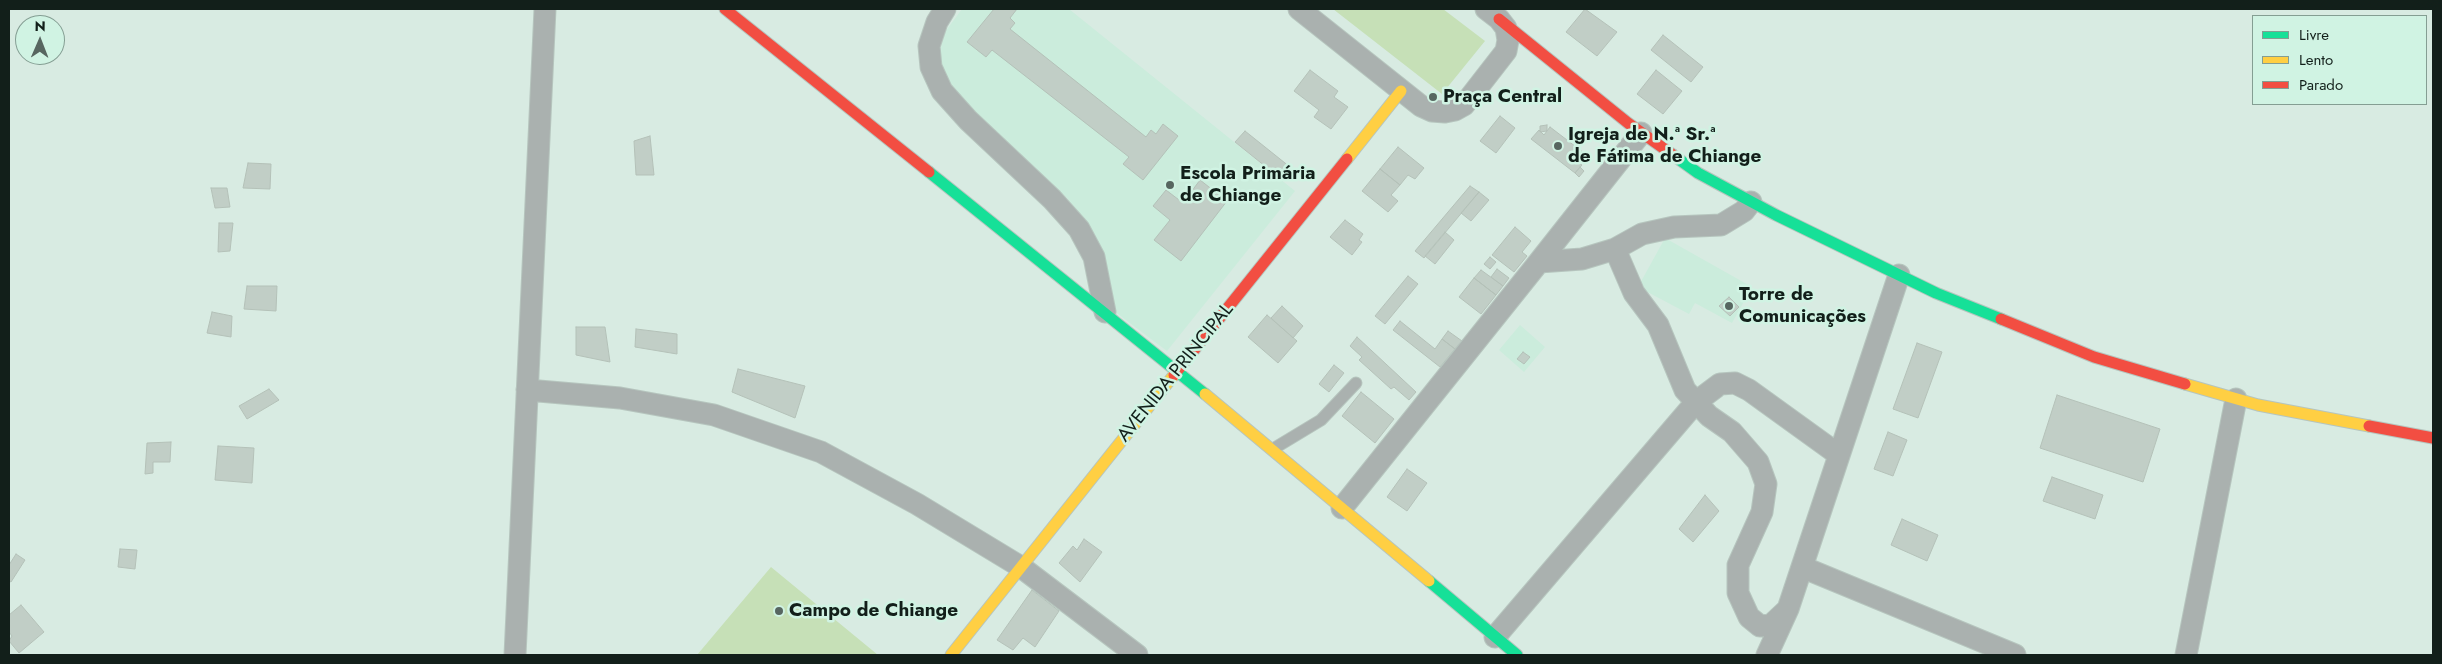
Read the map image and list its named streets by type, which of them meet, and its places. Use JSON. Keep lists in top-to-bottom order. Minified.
{"streets":{"street":["AVENIDA PRINCIPAL"]},"places":["Praça Central","Igreja de N.ª Sr.ª de Fátima de Chiange","Escola Primária de Chiange","Torre de Comunicações","Campo de Chiange"],"legend":["Livre","Lento","Parado"],"north":"top"}
